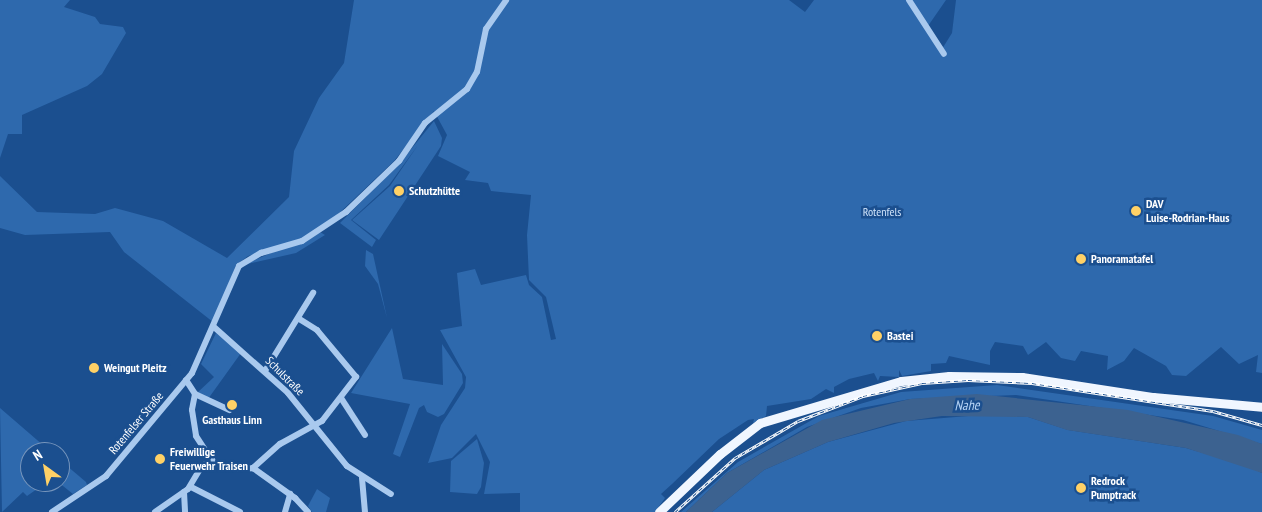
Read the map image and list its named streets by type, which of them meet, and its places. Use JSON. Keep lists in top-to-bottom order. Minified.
{"streets":{"street":["Schulstraße","Rotenfelser Straße"]},"crossings":[["Schulstraße","Rotenfelser Straße"]],"water":["Nahe"],"parks":["Rotenfels"],"places":["Schutzhütte","DAV Luise-Rodrian-Haus","Panoramatafel","Bastei","Weingut Pleitz","Gasthaus Linn","Freiwillige Feuerwehr Traisen","Redrock Pumptrack"],"north":"top left"}
